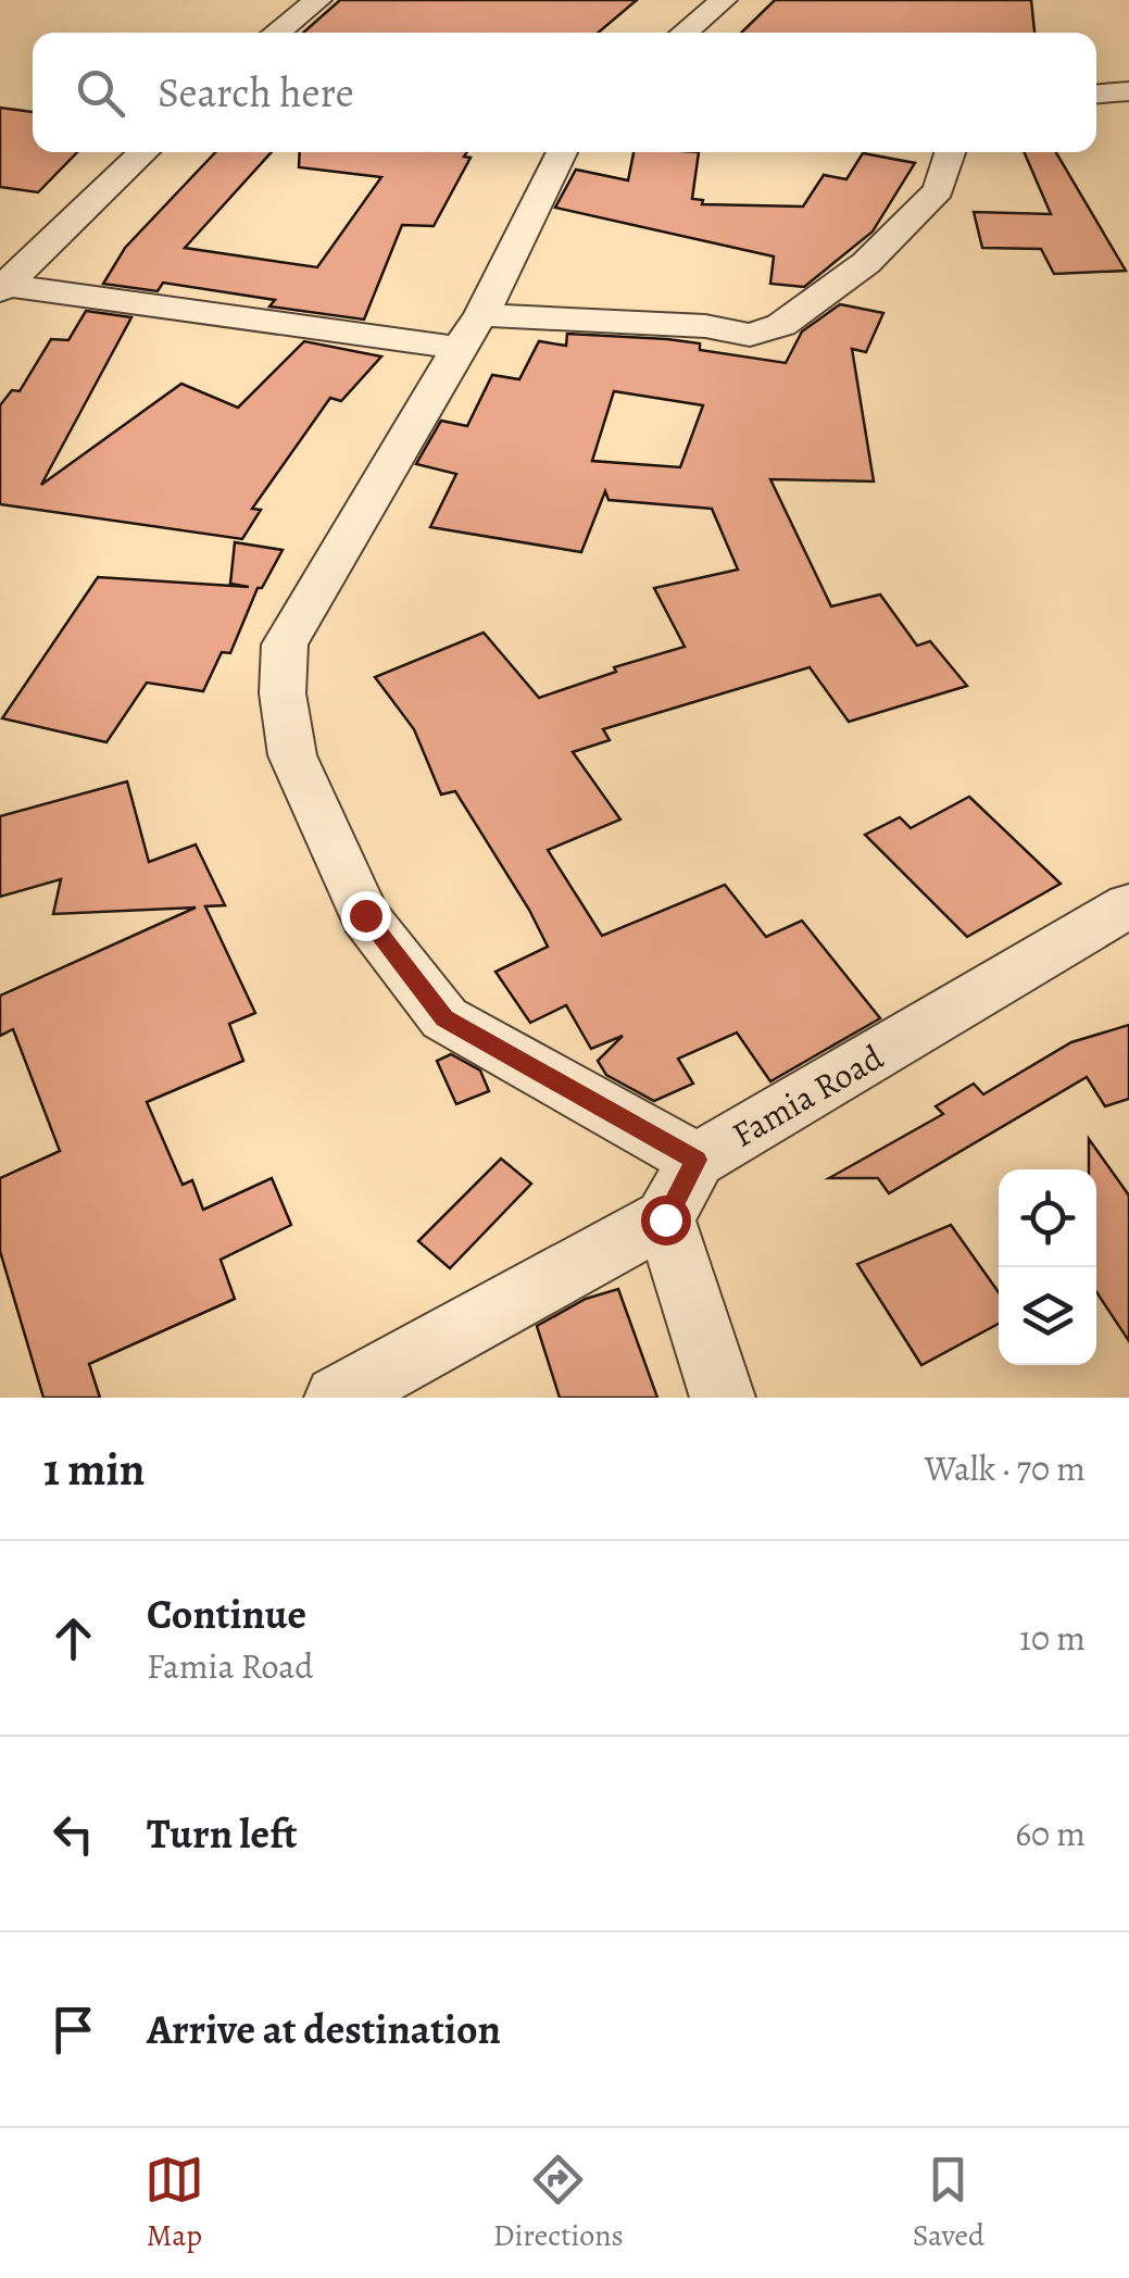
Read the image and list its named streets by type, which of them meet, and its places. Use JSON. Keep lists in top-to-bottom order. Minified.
{"streets":{"street":["Famia Road"]},"page":{"search":"Search here","heading":["1 min","Walk · 70 m"],"list":[["Continue","Famia Road","10 m"],["Turn left","60 m"],"Arrive at destination"],"nav":["Map","Directions","Saved"]}}
